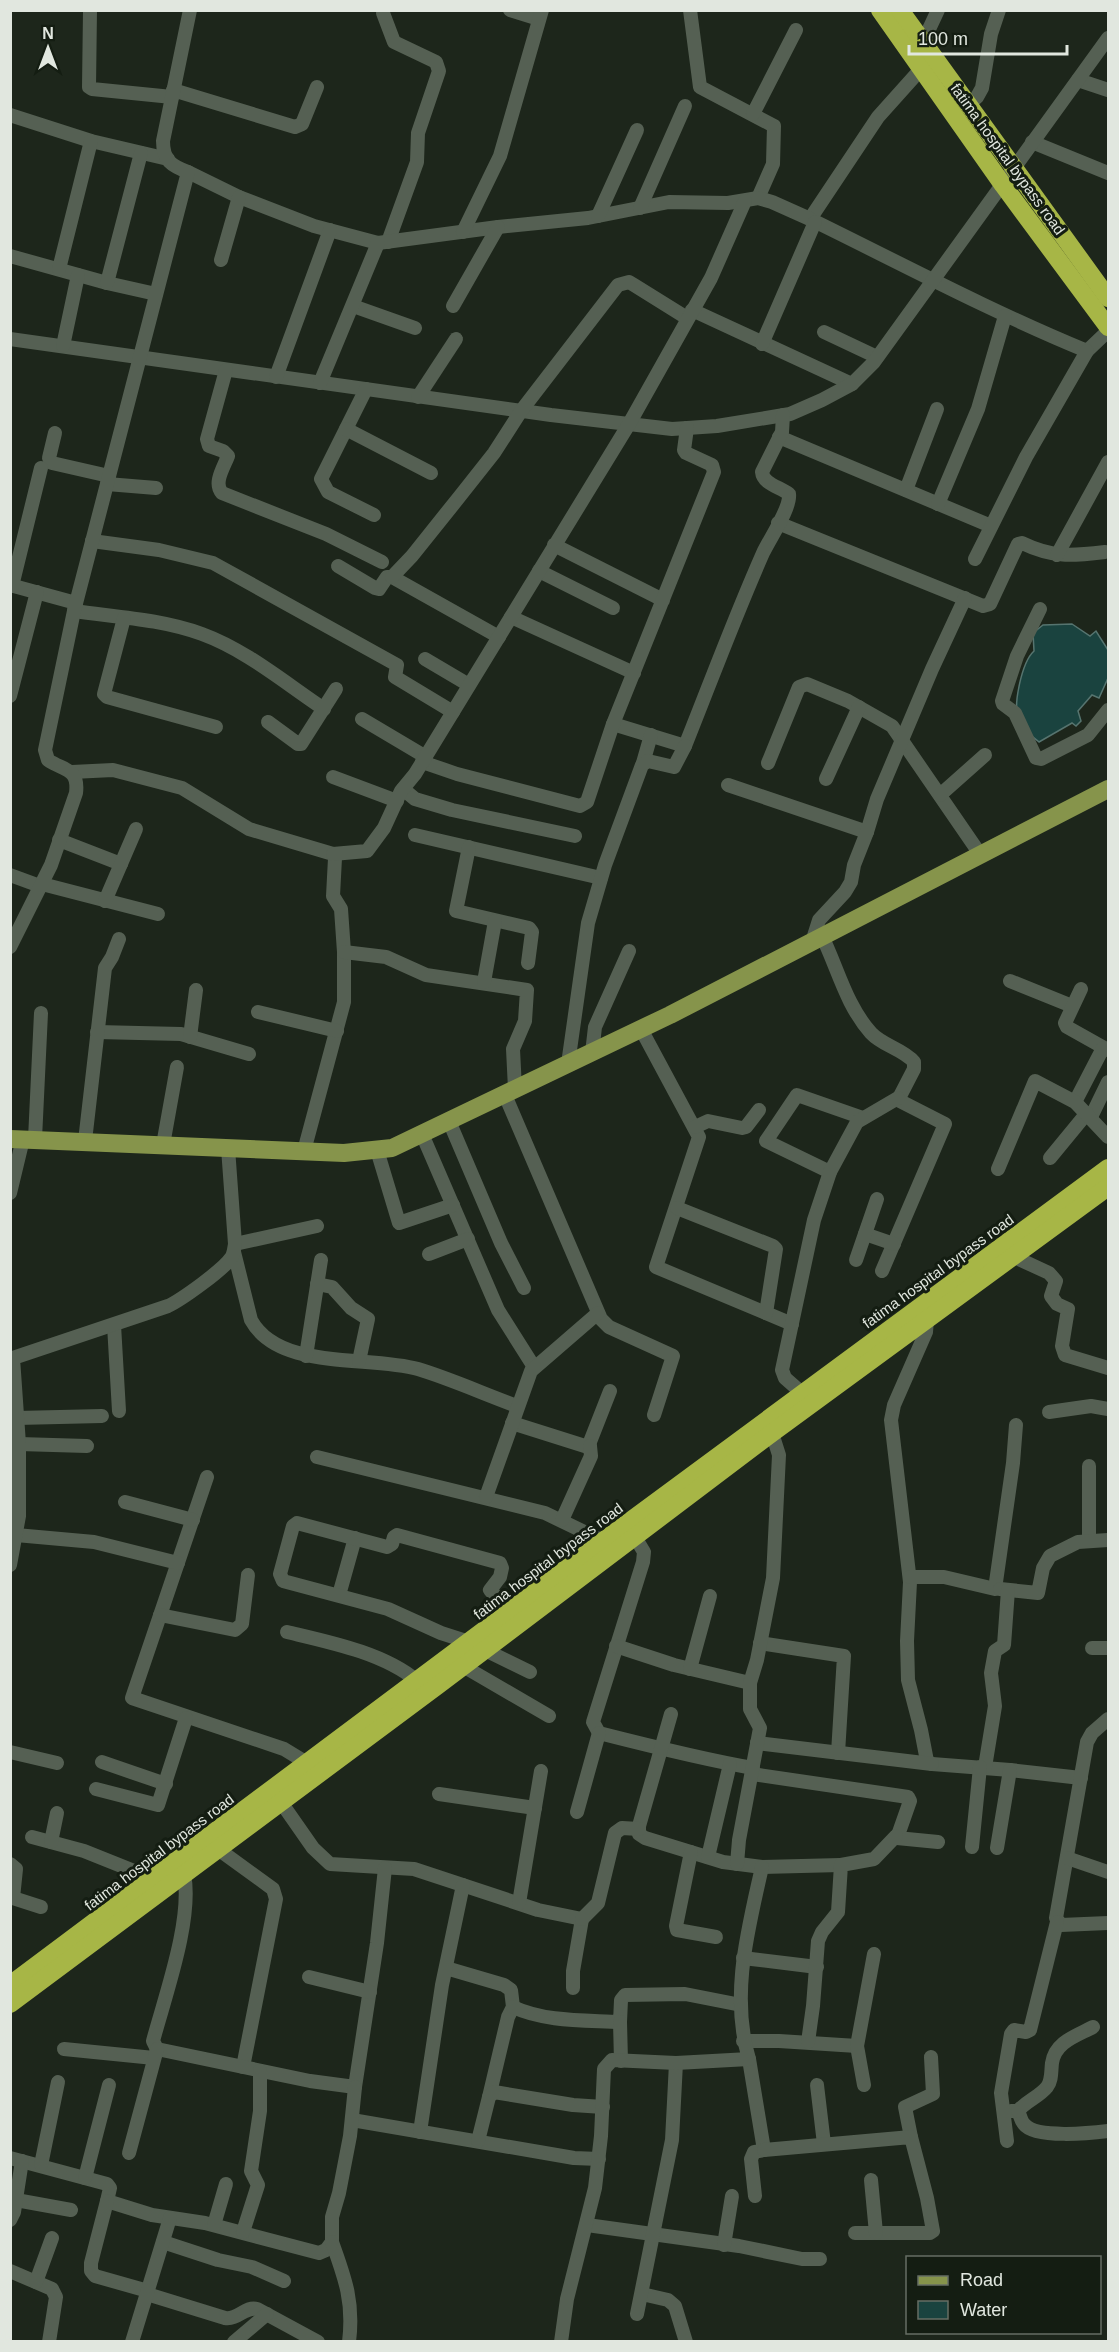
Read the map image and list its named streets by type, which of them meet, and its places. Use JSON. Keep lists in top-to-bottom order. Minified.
{"streets":{"highway":["fatima hospital bypass road"]},"legend":["Road","Water"],"scale_bar":"100 m","north":"top"}
